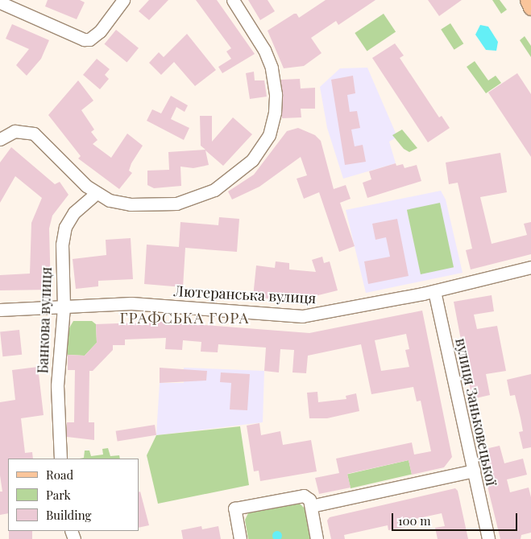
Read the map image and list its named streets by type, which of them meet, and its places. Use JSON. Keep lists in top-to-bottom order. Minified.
{"streets":{"street":["Лютеранська вулиця","Банкова вулиця","вулиця Заньковецької"]},"crossings":[["Лютеранська вулиця","Банкова вулиця"],["Лютеранська вулиця","вулиця Заньковецької"]],"districts":["ГРАФСЬКА ГОРА"],"legend":["Road","Park","Building"],"scale_bar":"100 m"}
